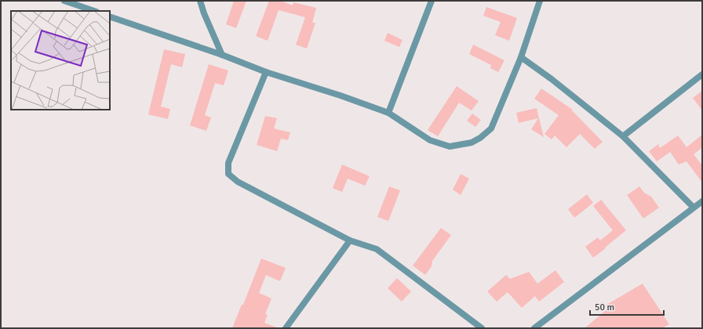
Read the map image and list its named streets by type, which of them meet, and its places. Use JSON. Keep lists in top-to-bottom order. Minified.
{"scale_bar":"50 m"}
